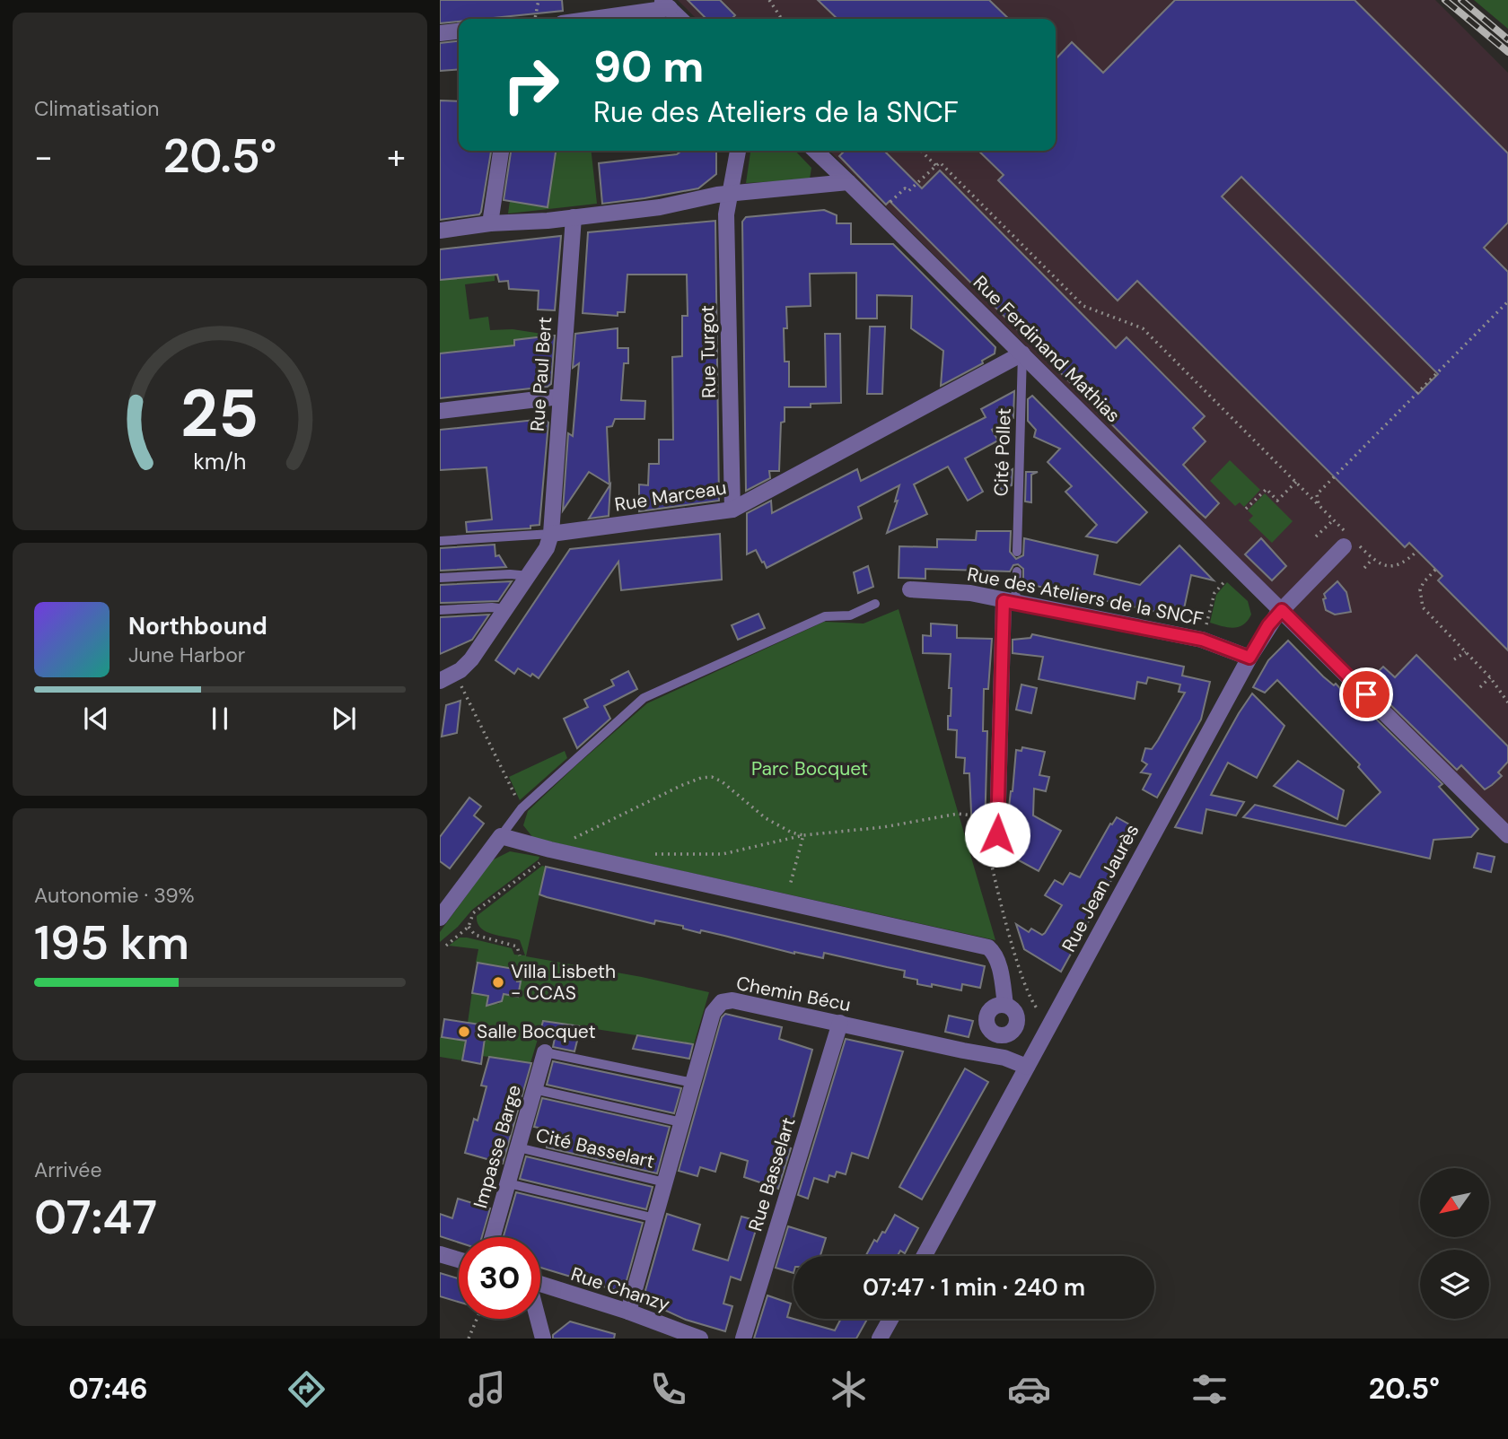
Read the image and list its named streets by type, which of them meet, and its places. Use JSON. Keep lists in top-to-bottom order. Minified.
{"streets":{"street":["Rue Ferdinand Mathias","Rue Turgot","Rue Paul Bert","Rue Marceau","Rue des Ateliers de la SNCF","Rue Jean Jaurès","Chemin Bécu","Impasse Barge","Rue Basselart","Rue Chanzy"],"lane":["Cité Pollet","Cité Basselart"]},"crossings":[["Rue Ferdinand Mathias","Cité Pollet"],["Rue Ferdinand Mathias","Rue Marceau"],["Rue Ferdinand Mathias","Rue Jean Jaurès"],["Rue Turgot","Rue Marceau"],["Rue Paul Bert","Rue Marceau"],["Cité Pollet","Rue Marceau"],["Rue des Ateliers de la SNCF","Rue Jean Jaurès"],["Rue Jean Jaurès","Chemin Bécu"],["Chemin Bécu","Cité Basselart"],["Chemin Bécu","Rue Basselart"],["Chemin Bécu","Rue Chanzy"],["Impasse Barge","Cité Basselart"]],"parks":["Parc Bocquet"],"places":["Villa Lisbeth - CCAS","Salle Bocquet"],"north":"bottom left","page":{"tile":["Climatisation",["Autonomie · 39%","195 km"],["Arrivée","07:47"]],"turn":["90 m","Rue des Ateliers de la SNCF"],"heat":["−","20.5°","+"],"song":["Northbound","June Harbor"],"limit":"30","trip":"07:47 · 1 min · 240 m","tabs":["07:46","20.5°"],"gauge":["25","km/h"]}}
